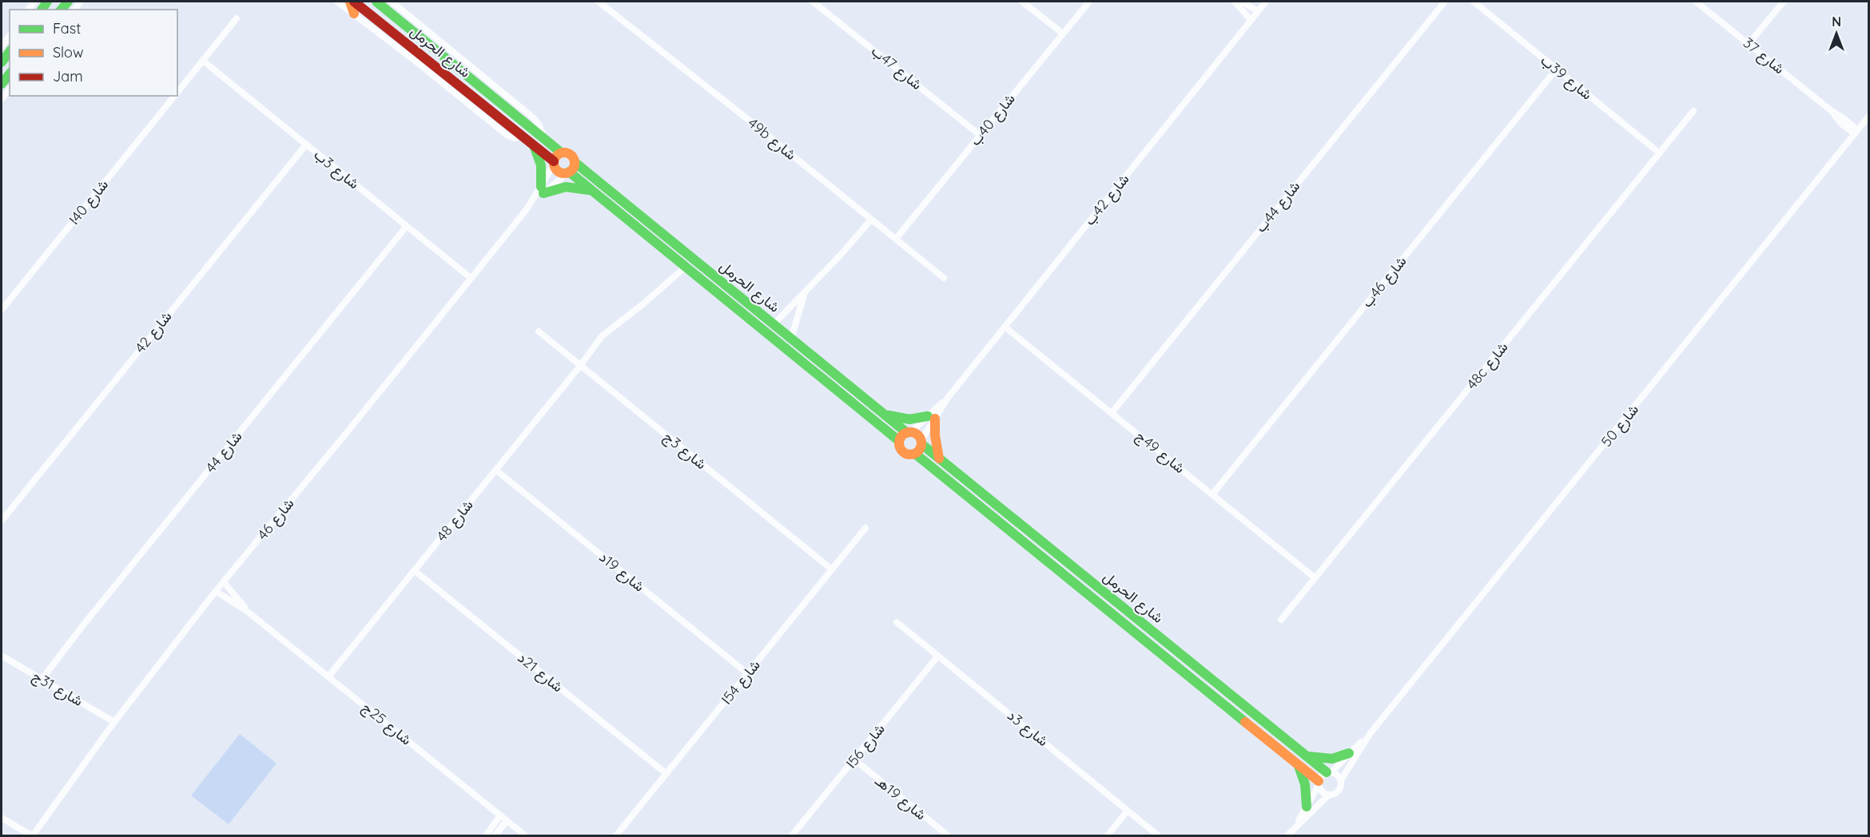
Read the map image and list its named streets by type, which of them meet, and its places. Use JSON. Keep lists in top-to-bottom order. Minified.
{"streets":{"street":["شارع الحرمل","شارع 37","شارع 47ب","شارع 39ب","شارع 40ب","49b شارع","شارع 3ب","شارع 42ب","شارع 40ا","شارع 44ب","شارع 46ب","شارع 42","48c شارع","شارع 50","شارع 3ج","شارع 44","شارع 49ج","شارع 46","شارع 48","شارع 19د","شارع 21د","شارع 54ا","شارع 31ج","شارع 25ج","شارع 3د","شارع 56ا","شارع 19هـ"]},"crossings":[["شارع الحرمل","شارع 42ب"],["شارع الحرمل","شارع 50"],["شارع الحرمل","شارع 46"],["شارع الحرمل","شارع 48"],["شارع 37","شارع 50"],["شارع 47ب","شارع 40ب"],["شارع 39ب","شارع 46ب"],["شارع 39ب","48c شارع"],["شارع 40ب","49b شارع"],["شارع 3ب","شارع 40ا"],["شارع 3ب","شارع 42"],["شارع 3ب","شارع 44"],["شارع 3ب","شارع 46"],["شارع 42ب","شارع 49ج"],["شارع 44ب","شارع 49ج"],["شارع 46ب","شارع 49ج"],["48c شارع","شارع 49ج"],["شارع 3ج","شارع 48"],["شارع 3ج","شارع 54ا"],["شارع 44","شارع 31ج"],["شارع 46","شارع 31ج"],["شارع 46","شارع 25ج"],["شارع 48","شارع 19د"],["شارع 48","شارع 21د"],["شارع 48","شارع 25ج"],["شارع 19د","شارع 54ا"],["شارع 21د","شارع 54ا"],["شارع 3د","شارع 56ا"],["شارع 56ا","شارع 19هـ"]],"legend":["Fast","Slow","Jam"],"north":"top"}
